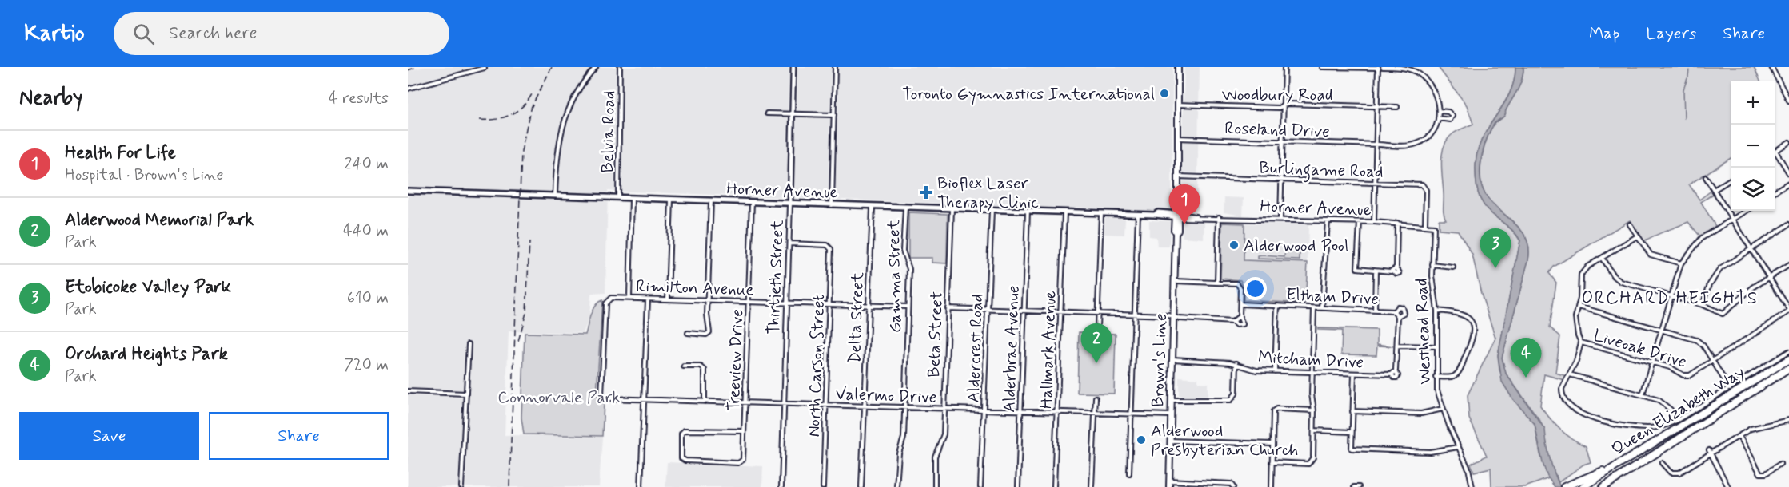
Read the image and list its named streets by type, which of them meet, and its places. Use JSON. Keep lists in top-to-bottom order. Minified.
{"streets":{"highway":["Queen Elizabeth Way"],"main road":["Horner Avenue","Brown's Line"],"street":["Woodbury Road","Roseland Drive","Belvia Road","Burlingame Road","Gamma Street","Thirtieth Street","Rimilton Avenue","Eltham Drive","Delta Street","Westhead Road","Beta Street","Aldercrest Road","Liveoak Drive","Alderbrae Avenue","Hallmark Avenue","Mitcham Drive","Treeview Drive","North Carson Street","Valermo Drive"]},"crossings":[["Woodbury Road","Brown's Line"],["Roseland Drive","Brown's Line"],["Belvia Road","Horner Avenue"],["Burlingame Road","Horner Avenue"],["Burlingame Road","Brown's Line"],["Horner Avenue","Gamma Street"],["Horner Avenue","Thirtieth Street"],["Horner Avenue","Delta Street"],["Horner Avenue","Westhead Road"],["Horner Avenue","Beta Street"],["Horner Avenue","Aldercrest Road"],["Horner Avenue","Alderbrae Avenue"],["Horner Avenue","Hallmark Avenue"],["Horner Avenue","Treeview Drive"],["Horner Avenue","Brown's Line"],["Gamma Street","Rimilton Avenue"],["Gamma Street","Valermo Drive"],["Thirtieth Street","Rimilton Avenue"],["Thirtieth Street","North Carson Street"],["Thirtieth Street","Valermo Drive"],["Rimilton Avenue","Delta Street"],["Rimilton Avenue","Treeview Drive"],["Rimilton Avenue","North Carson Street"],["Rimilton Avenue","Valermo Drive"],["Eltham Drive","Mitcham Drive"],["Delta Street","Valermo Drive"],["Beta Street","Valermo Drive"],["Aldercrest Road","Valermo Drive"],["Alderbrae Avenue","Valermo Drive"],["Hallmark Avenue","Valermo Drive"],["Mitcham Drive","Brown's Line"],["Treeview Drive","Valermo Drive"],["Brown's Line","Valermo Drive"],["North Carson Street","Valermo Drive"]],"districts":["ORCHARD HEIGHTS"],"parks":["Connorvale Park"],"places":{"other":["Toronto Gymnastics International","Alderwood Pool","Alderwood Presbyterian Church"],"health":["Bioflex Laser Therapy Clinic"]},"page":{"header":"Kartio","search":"Search here","nav":["Map","Layers","Share"],"heading":["Nearby","4 results"],"map_buttons":["+","−"],"list":[{"mark":"1","name":"Health For Life","note":"Hospital · Brown's Line","value":"240 m"},{"mark":"2","name":"Alderwood Memorial Park","note":"Park","value":"440 m"},{"mark":"3","name":"Etobicoke Valley Park","note":"Park","value":"610 m"},{"mark":"4","name":"Orchard Heights Park","note":"Park","value":"720 m"}],"pins":["1","3","2","4"],"buttons":["Save","Share"]}}
